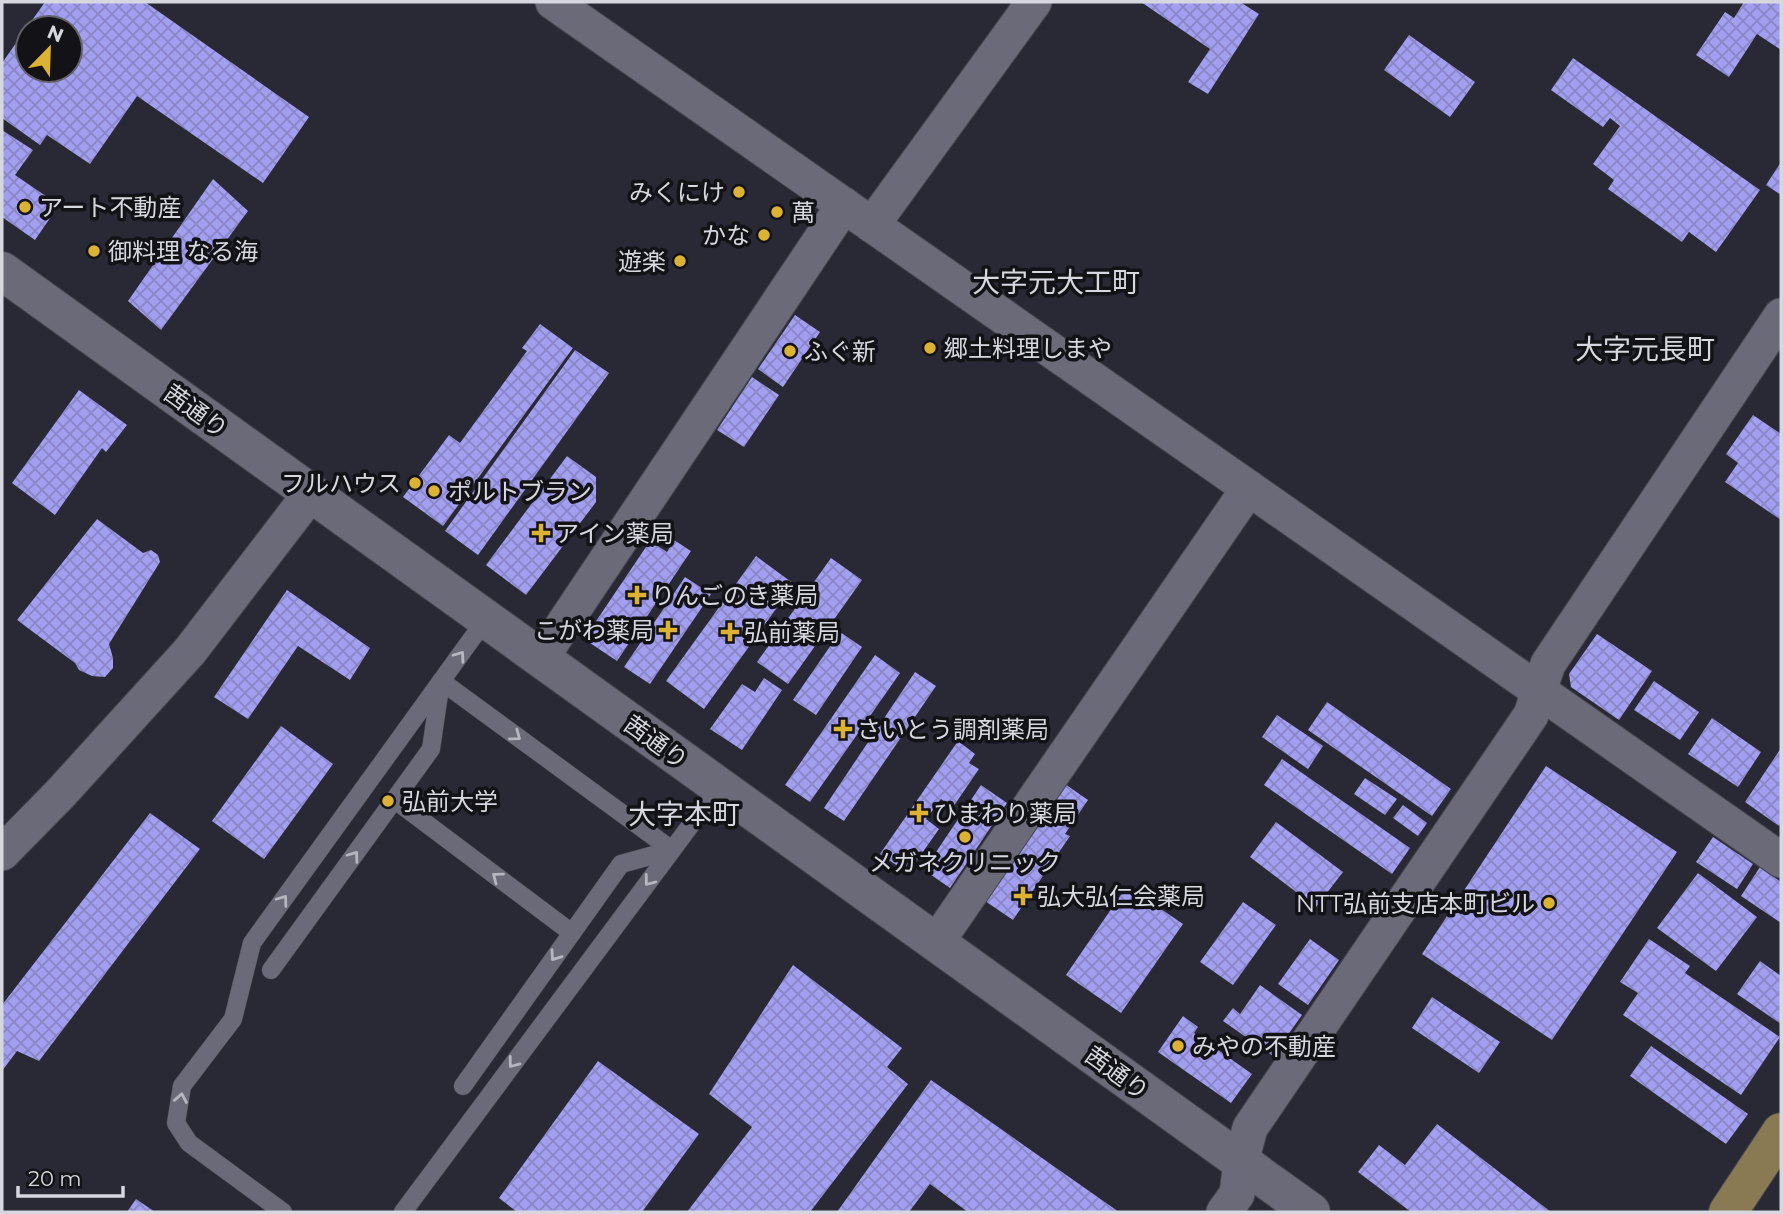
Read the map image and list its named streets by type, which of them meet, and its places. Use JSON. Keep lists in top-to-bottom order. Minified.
{"streets":{"street":["茜通り"]},"districts":["大字元大工町","大字元長町","大字本町"],"places":{"other":["みくにけ","アート不動産","萬","かな","御料理 なる海","遊楽","郷土料理しまや","ふぐ新","フルハウス","ポルトブラン","弘前大学","メガネクリニック","NTT弘前支店本町ビル","みやの不動産"],"health":["アイン薬局","りんごのき薬局","こがわ薬局","弘前薬局","さいとう調剤薬局","ひまわり薬局","弘大弘仁会薬局"]},"scale_bar":"20 m","north":"top right"}
